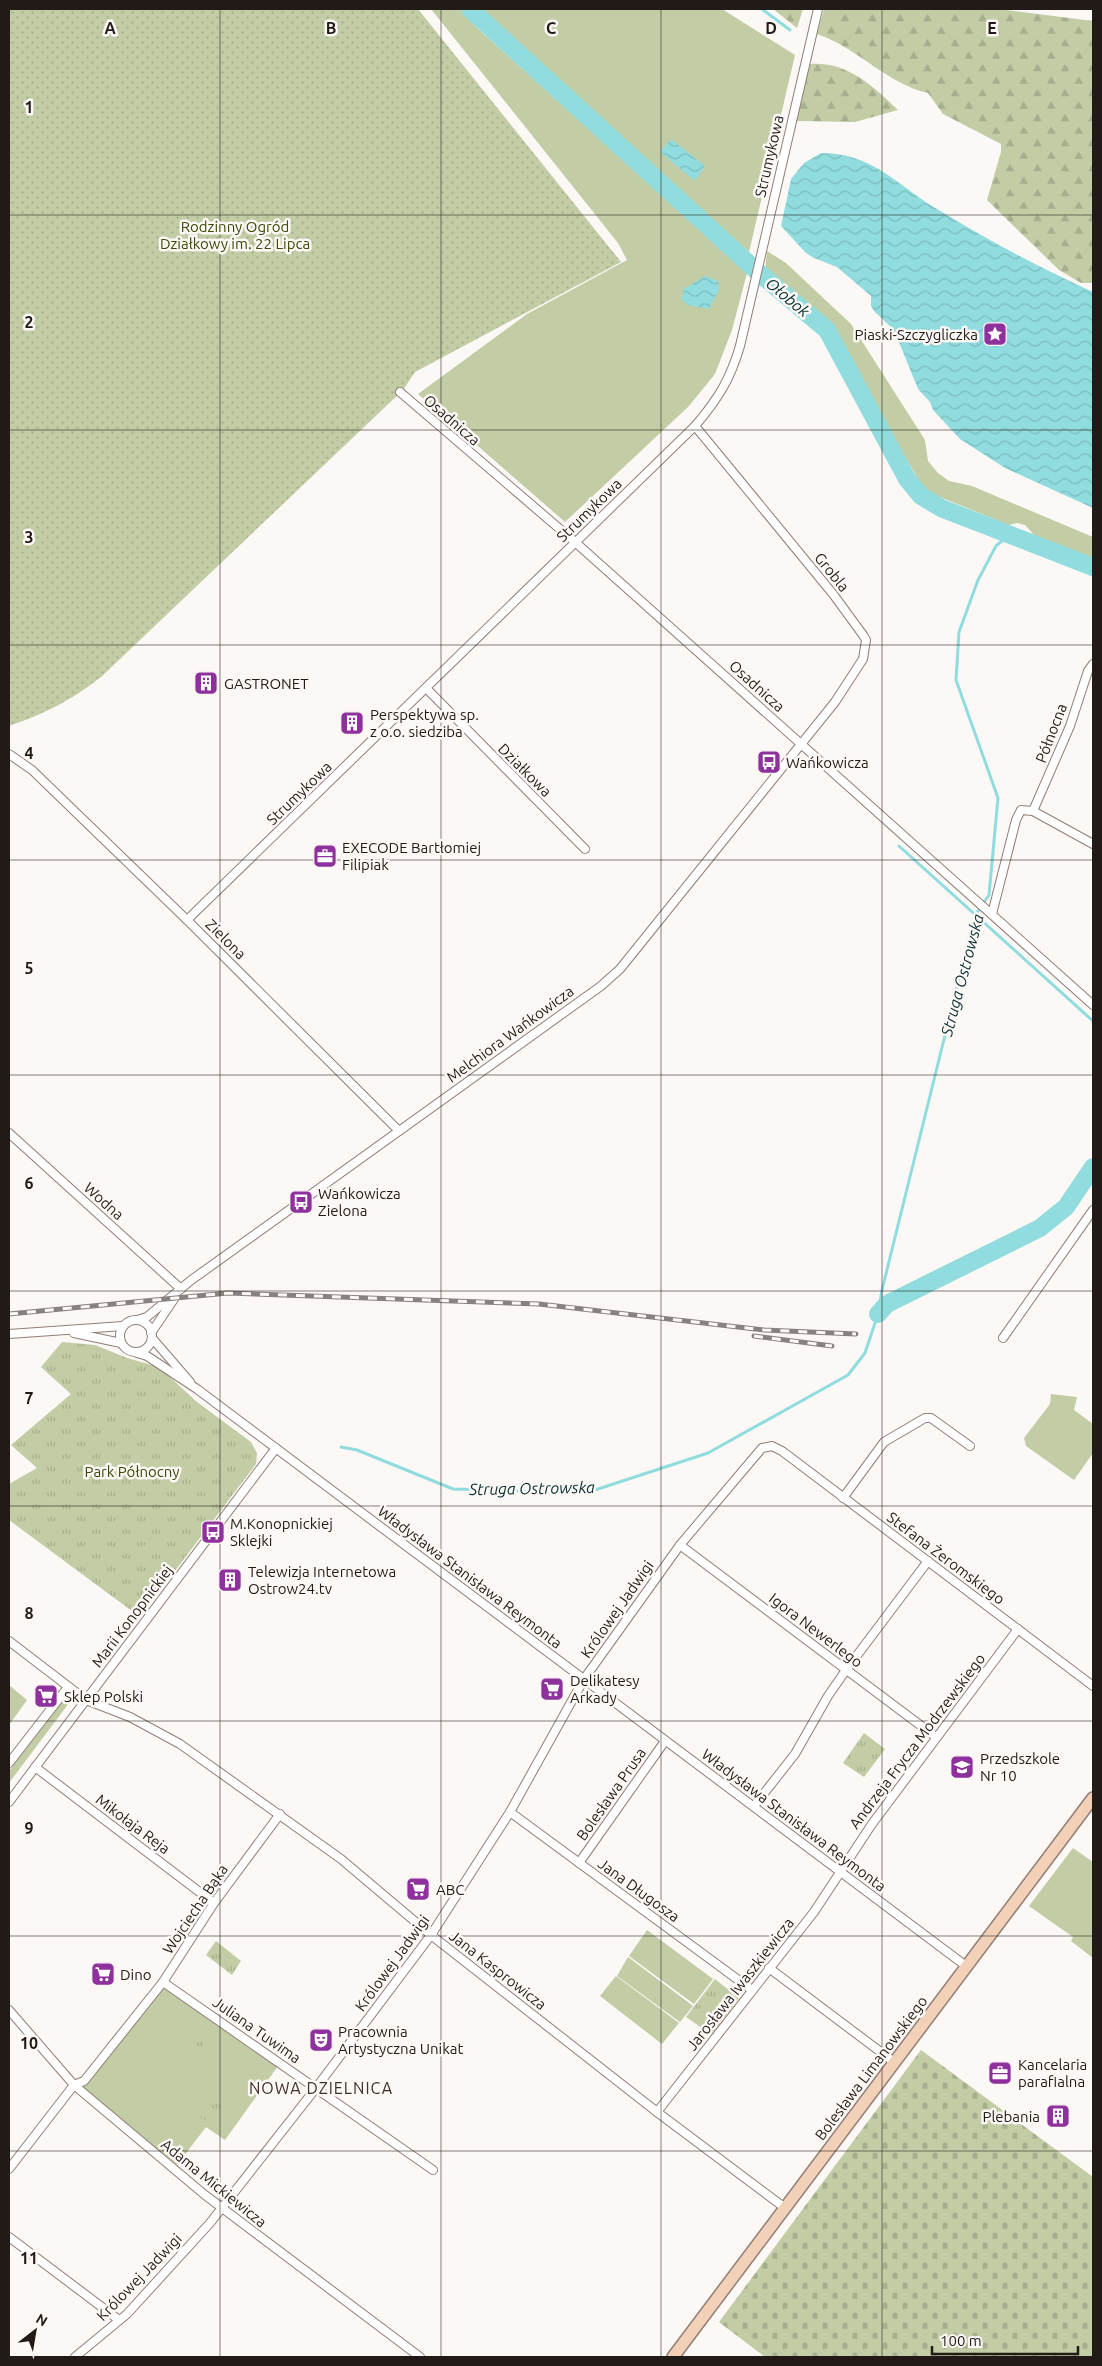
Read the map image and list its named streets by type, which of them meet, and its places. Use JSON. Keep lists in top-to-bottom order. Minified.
{"streets":{"street":["Strumykowa","Osadnicza","Grobla","Północna","Działkowa","Zielona","Melchiora Wańkowicza","Wodna","Stefana Żeromskiego","Władysława Stanisława Reymonta","Królowej Jadwigi","Marii Konopnickiej","Igora Newerlego","Andrzeja Frycza Modrzewskiego","Bolesława Prusa","Mikołaja Reja","Jana Długosza","Wojciecha Bąka","Jana Kasprowicza","Jarosława Iwaszkiewicza","Juliana Tuwima","Bolesława Limanowskiego","Adama Mickiewicza"]},"crossings":[["Strumykowa","Osadnicza"],["Strumykowa","Grobla"],["Strumykowa","Działkowa"],["Strumykowa","Zielona"],["Osadnicza","Grobla"],["Osadnicza","Melchiora Wańkowicza"],["Grobla","Melchiora Wańkowicza"],["Zielona","Melchiora Wańkowicza"],["Melchiora Wańkowicza","Wodna"],["Melchiora Wańkowicza","Władysława Stanisława Reymonta"],["Stefana Żeromskiego","Królowej Jadwigi"],["Stefana Żeromskiego","Andrzeja Frycza Modrzewskiego"],["Władysława Stanisława Reymonta","Królowej Jadwigi"],["Władysława Stanisława Reymonta","Marii Konopnickiej"],["Władysława Stanisława Reymonta","Andrzeja Frycza Modrzewskiego"],["Władysława Stanisława Reymonta","Bolesława Prusa"],["Władysława Stanisława Reymonta","Jarosława Iwaszkiewicza"],["Władysława Stanisława Reymonta","Bolesława Limanowskiego"],["Królowej Jadwigi","Igora Newerlego"],["Królowej Jadwigi","Jana Długosza"],["Królowej Jadwigi","Jana Kasprowicza"],["Królowej Jadwigi","Juliana Tuwima"],["Królowej Jadwigi","Adama Mickiewicza"],["Marii Konopnickiej","Mikołaja Reja"],["Marii Konopnickiej","Jana Kasprowicza"],["Igora Newerlego","Andrzeja Frycza Modrzewskiego"],["Andrzeja Frycza Modrzewskiego","Jarosława Iwaszkiewicza"],["Bolesława Prusa","Jana Długosza"],["Mikołaja Reja","Wojciecha Bąka"],["Jana Długosza","Jarosława Iwaszkiewicza"],["Wojciecha Bąka","Jana Kasprowicza"],["Wojciecha Bąka","Juliana Tuwima"],["Wojciecha Bąka","Adama Mickiewicza"],["Jana Kasprowicza","Jarosława Iwaszkiewicza"],["Jana Kasprowicza","Bolesława Limanowskiego"]],"districts":["NOWA DZIELNICA"],"water":["Ołobok","Struga Ostrowska"],"parks":["Rodzinny Ogród Działkowy im. 22 Lipca","Park Północny"],"places":{"place":["Piaski-Szczygliczka"],"building":["GASTRONET","Perspektywa sp. z o.o. siedziba","Telewizja Internetowa Ostrow24.tv","Plebania"],"bus stop":["Wańkowicza","Wańkowicza Zielona","M.Konopnickiej Sklejki"],"office":["EXECODE Bartłomiej Filipiak","Kancelaria parafialna"],"supermarket":["Delikatesy Arkady","Sklep Polski","ABC","Dino"],"school or university":["Przedszkole Nr 10"],"theatre":["Pracownia Artystyczna Unikat"]},"scale_bar":"100 m","north":"top right","grid":{"columns":["A","B","C","D","E"],"rows":["1","2","3","4","5","6","7","8","9","10","11"]}}
